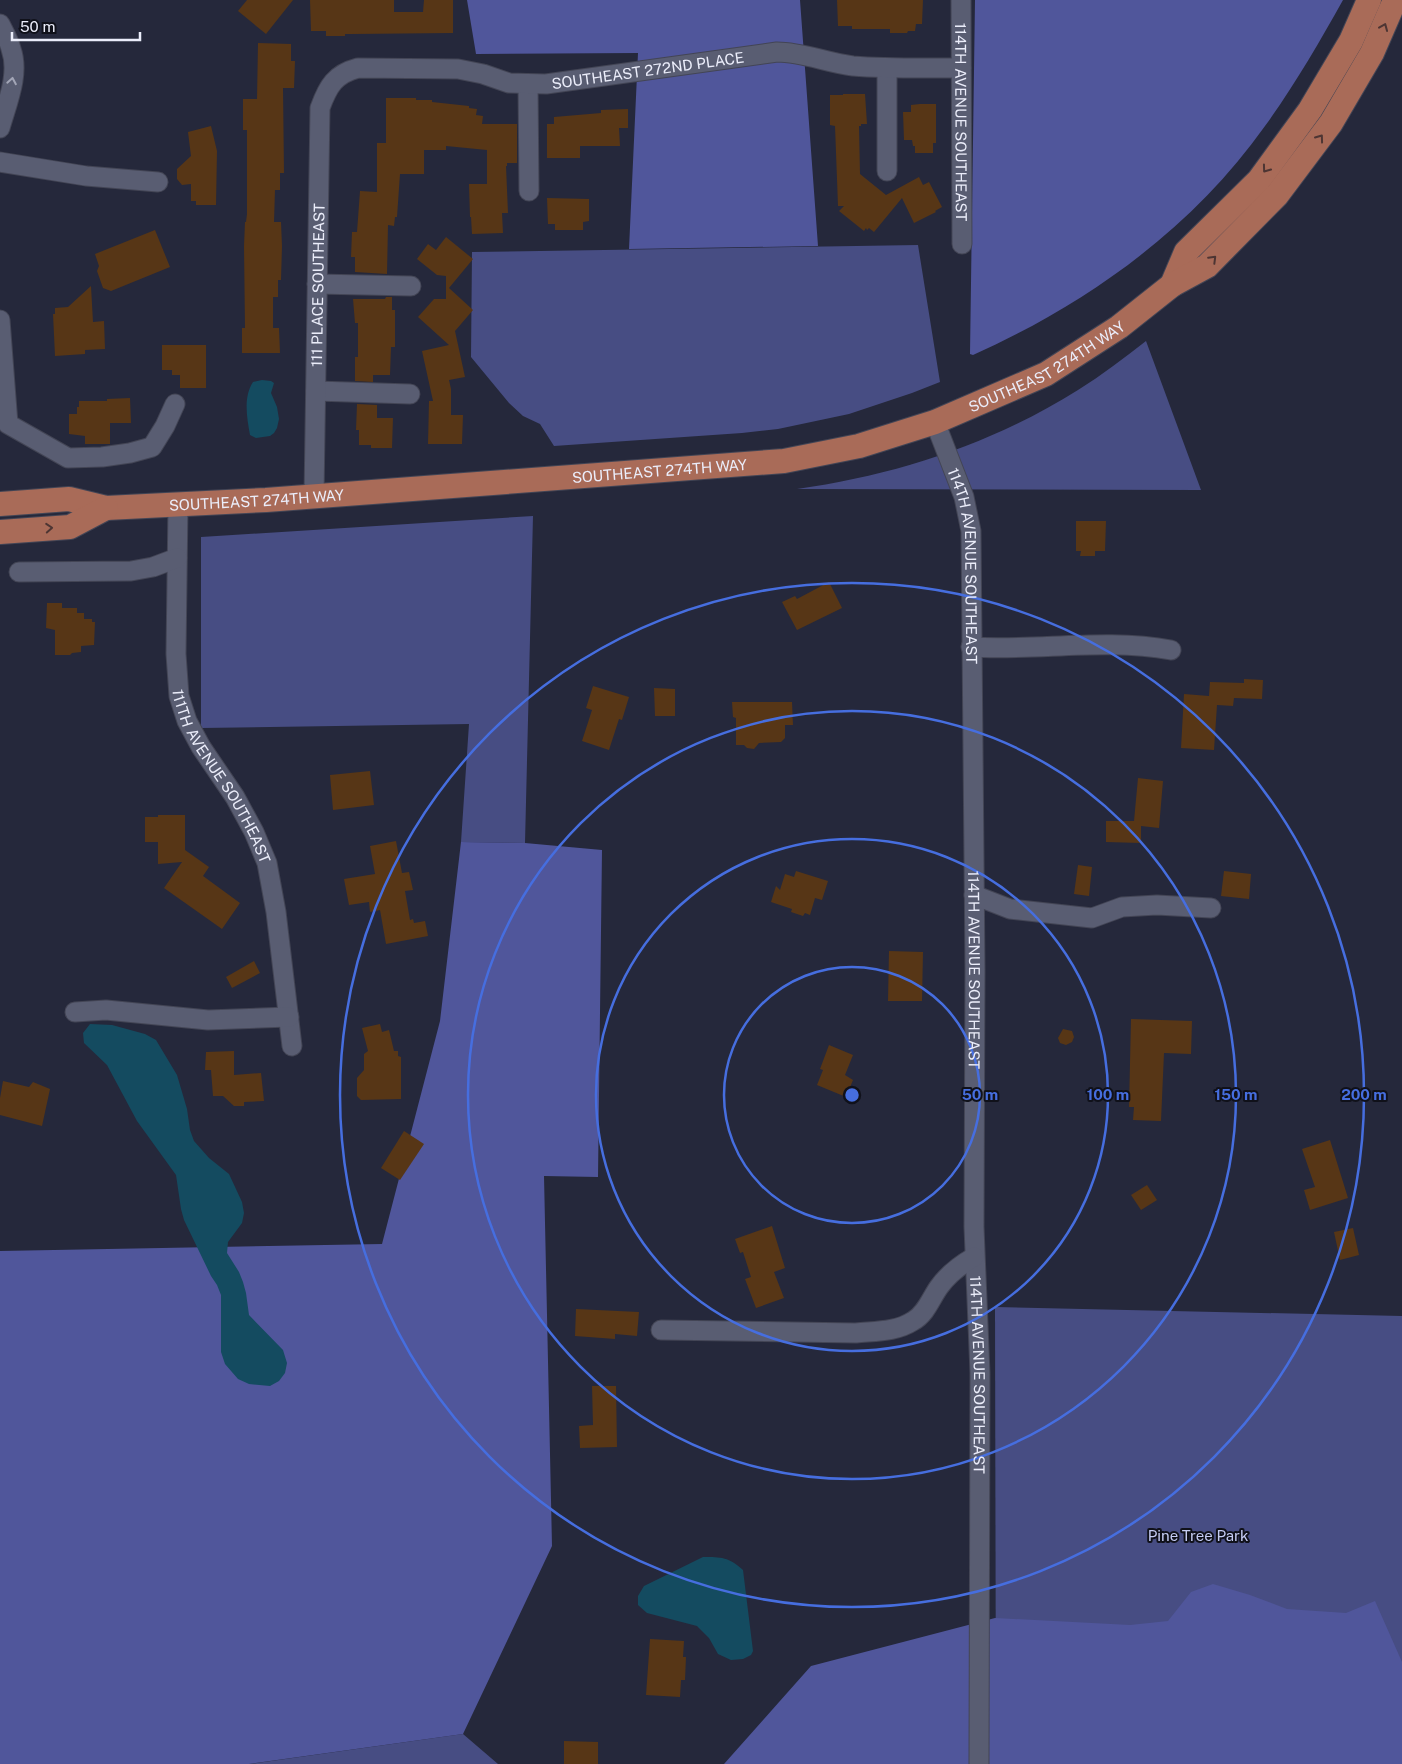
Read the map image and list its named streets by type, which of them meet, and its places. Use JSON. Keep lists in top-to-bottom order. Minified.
{"streets":{"main road":["SOUTHEAST 274TH WAY"],"street":["SOUTHEAST 272ND PLACE","114TH AVENUE SOUTHEAST","111 PLACE SOUTHEAST","111TH AVENUE SOUTHEAST"]},"crossings":[["SOUTHEAST 272ND PLACE","114TH AVENUE SOUTHEAST"],["SOUTHEAST 272ND PLACE","111 PLACE SOUTHEAST"],["114TH AVENUE SOUTHEAST","SOUTHEAST 274TH WAY"],["111 PLACE SOUTHEAST","SOUTHEAST 274TH WAY"],["SOUTHEAST 274TH WAY","111TH AVENUE SOUTHEAST"]],"parks":["Pine Tree Park"],"scale_bar":"50 m","rings":["50 m","100 m","150 m","200 m"]}
